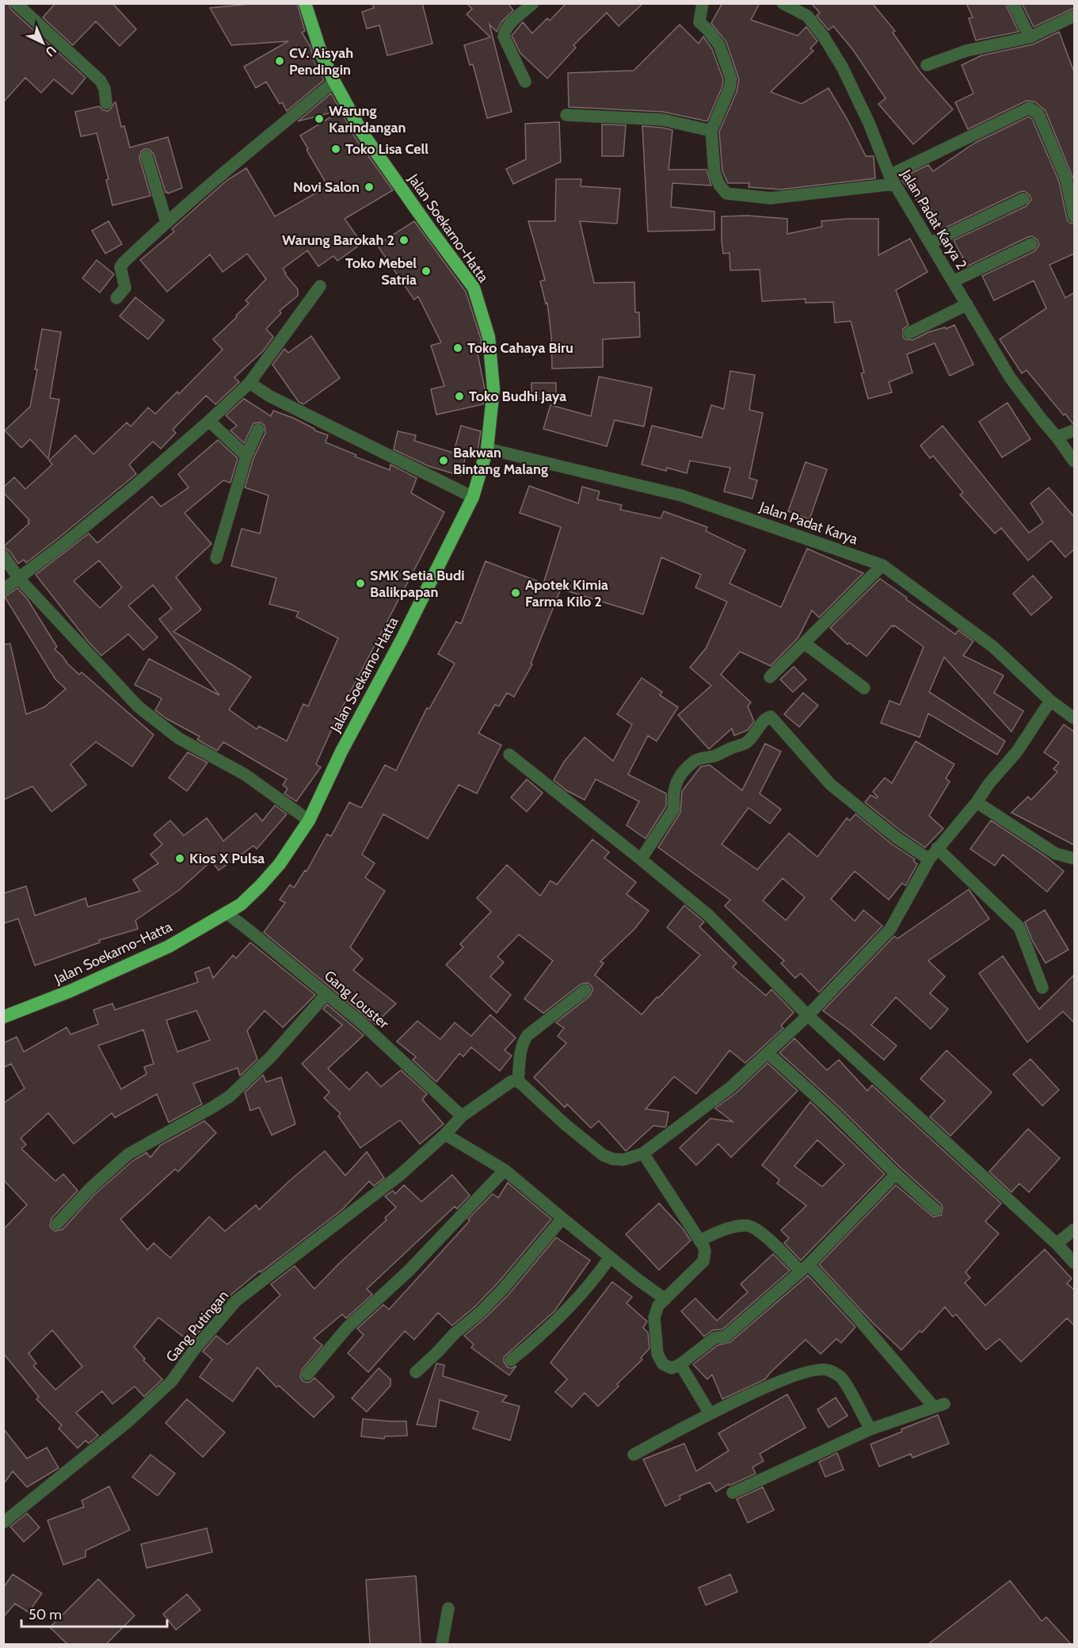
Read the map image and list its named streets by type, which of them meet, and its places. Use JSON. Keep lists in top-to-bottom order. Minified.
{"streets":{"highway":["Jalan Soekarno-Hatta"],"street":["Jalan Padat Karya 2","Jalan Padat Karya","Gang Louster","Gang Putingan"]},"crossings":[["Jalan Soekarno-Hatta","Jalan Padat Karya"],["Jalan Soekarno-Hatta","Gang Louster"],["Gang Louster","Gang Putingan"]],"places":["CV. Aisyah Pendingin","Warung Karindangan","Toko Lisa Cell","Novi Salon","Warung Barokah 2","Toko Mebel Satria","Toko Cahaya Biru","Toko Budhi Jaya","Bakwan Bintang Malang","SMK Setia Budi Balikpapan","Apotek Kimia Farma Kilo 2","Kios X Pulsa"],"scale_bar":"50 m","north":"bottom right"}
